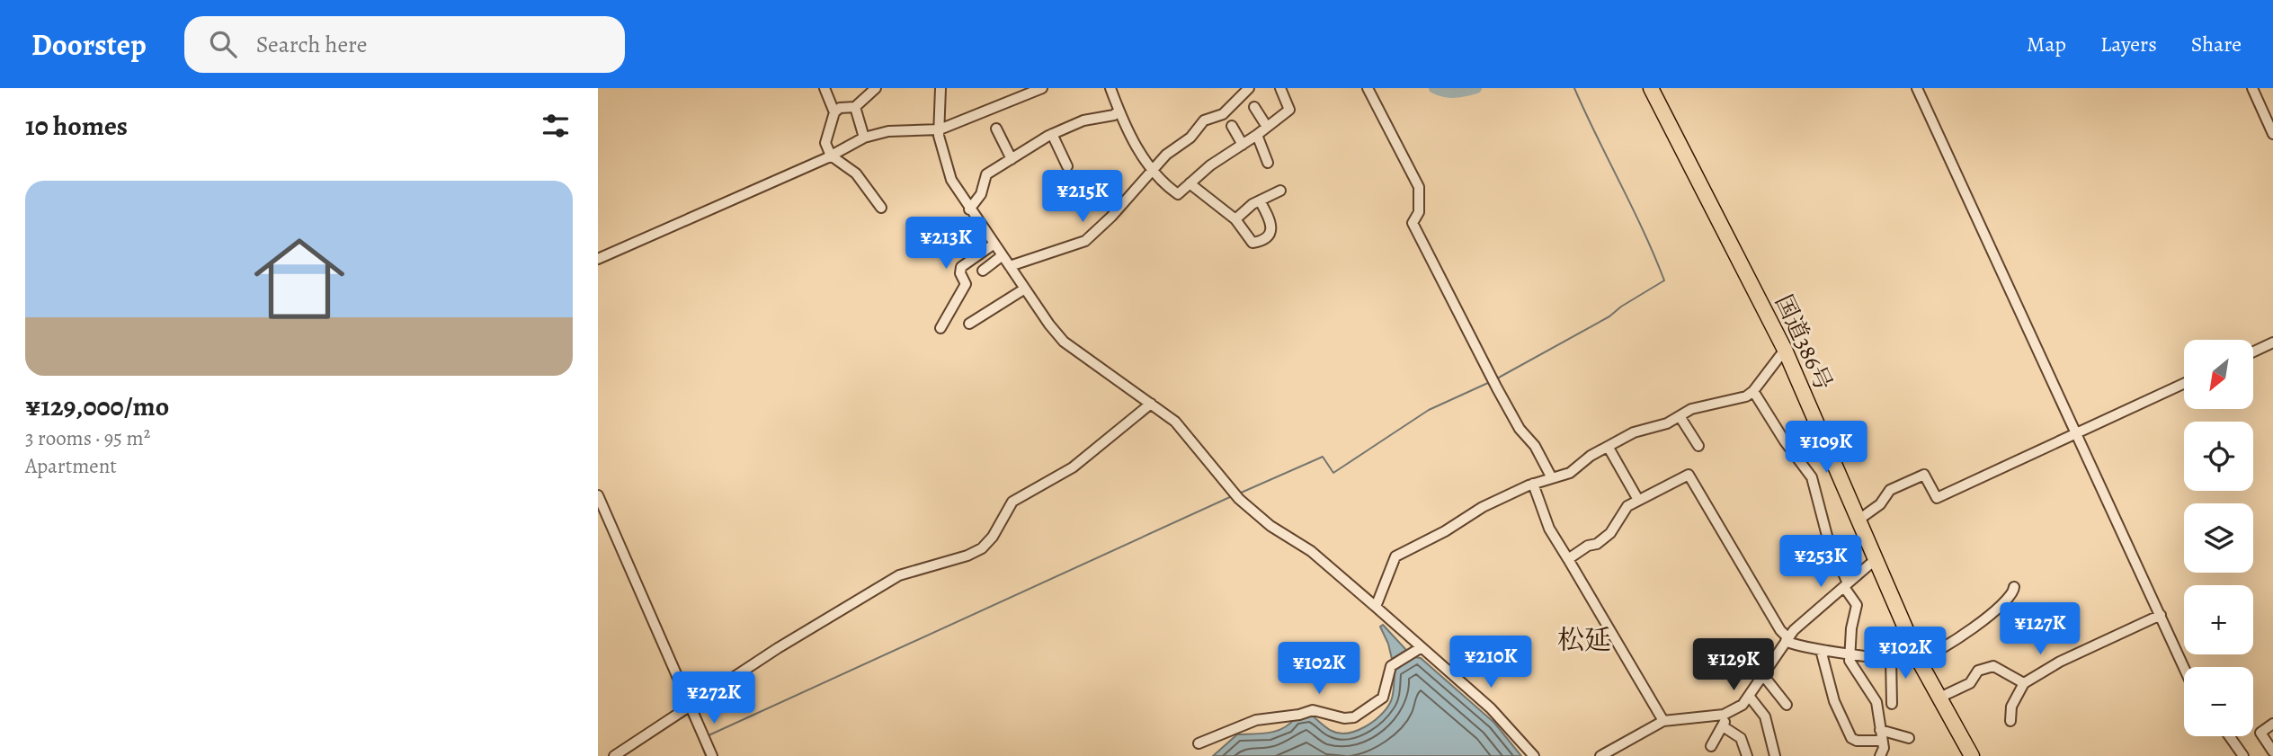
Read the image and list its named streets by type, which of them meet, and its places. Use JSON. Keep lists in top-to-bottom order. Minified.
{"streets":{"highway":["国道386号"]},"districts":["松延"],"north":"bottom left","page":{"header":"Doorstep","search":"Search here","nav":["Map","Layers","Share"],"heading":"10 homes","list":[{"name":"¥129,000/mo","note":"3 rooms · 95 m² · Apartment"}],"price":["¥215K","¥213K","¥109K","¥253K","¥127K","¥102K","¥210K","¥129K","¥102K","¥272K"],"map_buttons":["+","−"]}}
